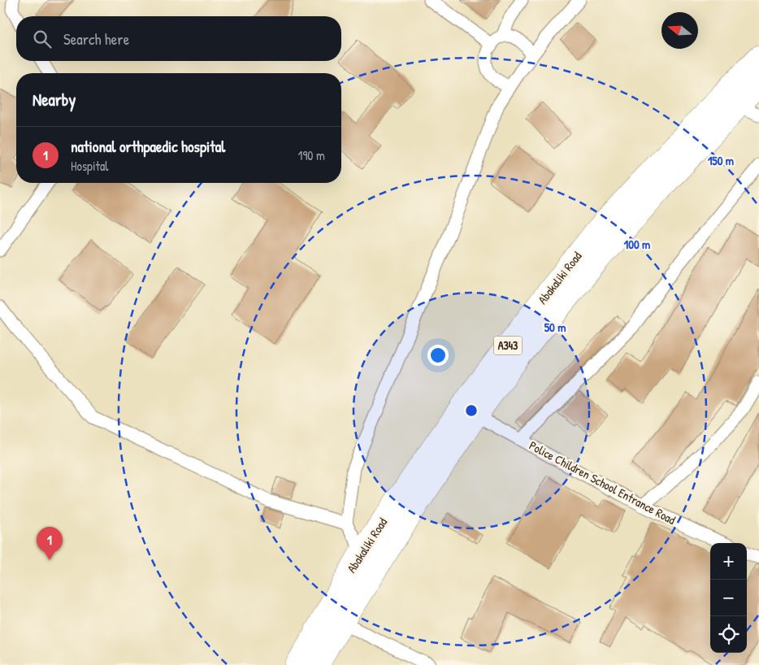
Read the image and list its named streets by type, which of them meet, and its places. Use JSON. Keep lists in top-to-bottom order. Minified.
{"streets":{"highway":["Abakaliki Road","A343"],"street":["Police Children School Entrance Road"]},"crossings":[["Abakaliki Road","Police Children School Entrance Road"]],"north":"left","page":{"search":"Search here","heading":"Nearby","list":[{"mark":"1","name":"national orthpaedic hospital","note":"Hospital","value":"190 m"}],"pins":"1","map_buttons":["+","−"]},"rings":["150 m","100 m","50 m"]}
